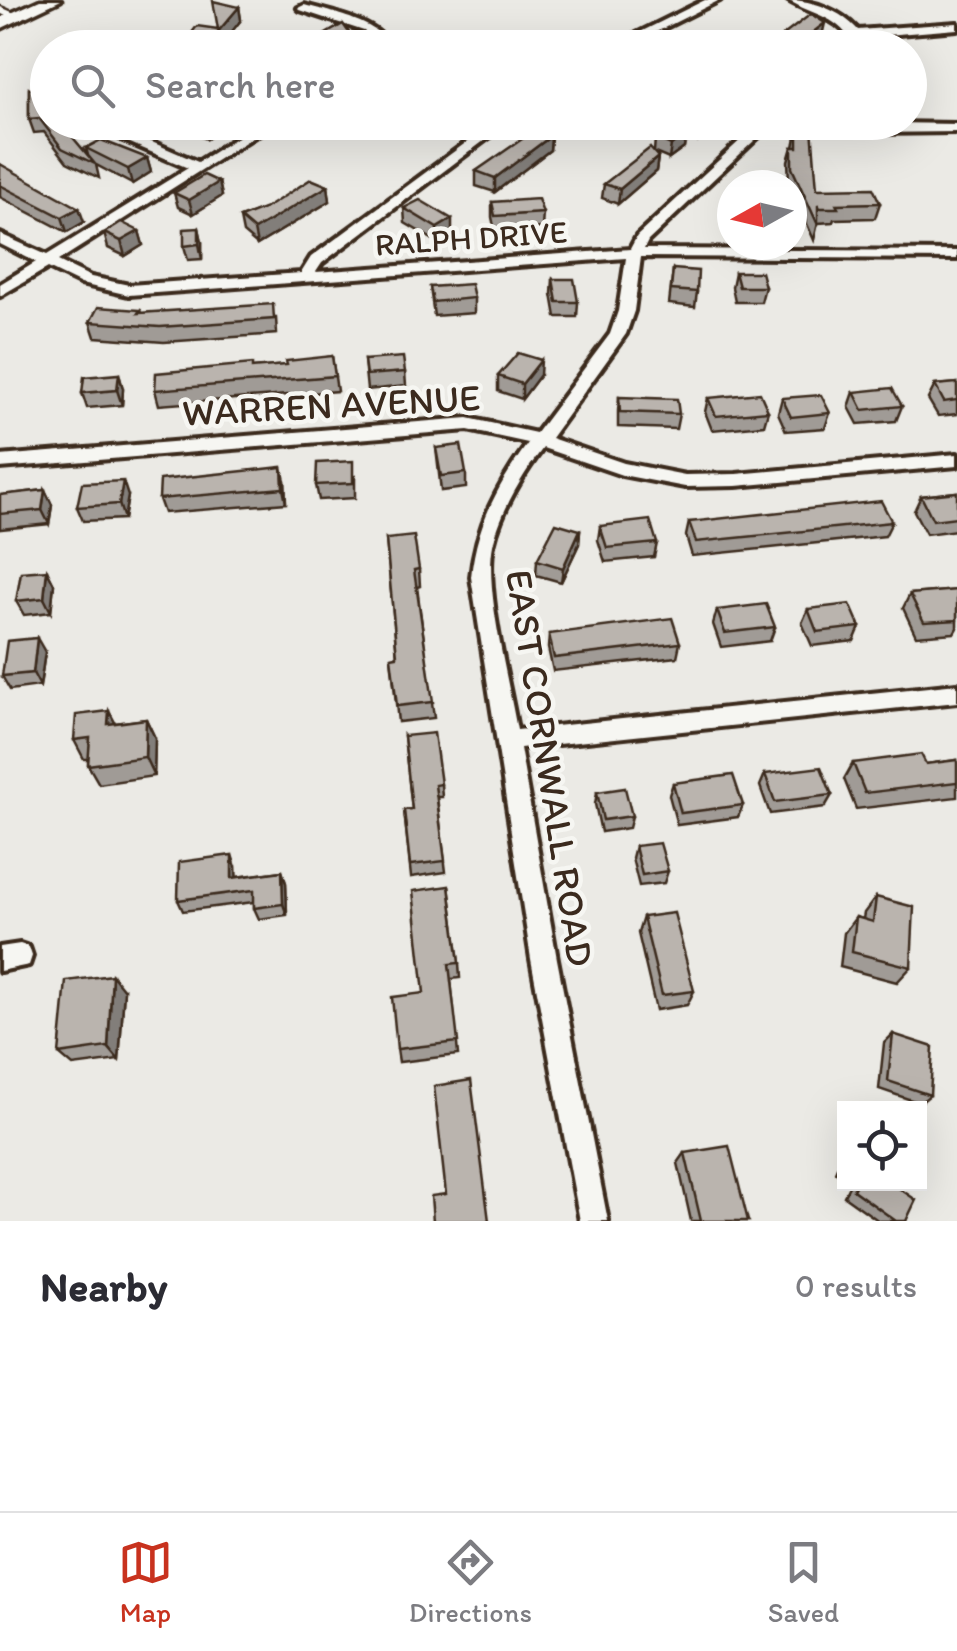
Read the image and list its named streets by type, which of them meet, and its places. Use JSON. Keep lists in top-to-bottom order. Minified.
{"streets":{"street":["RALPH DRIVE","WARREN AVENUE","EAST CORNWALL ROAD"]},"crossings":[["RALPH DRIVE","EAST CORNWALL ROAD"],["WARREN AVENUE","EAST CORNWALL ROAD"]],"north":"left","page":{"search":"Search here","heading":["Nearby","0 results"],"nav":["Map","Directions","Saved"]}}
